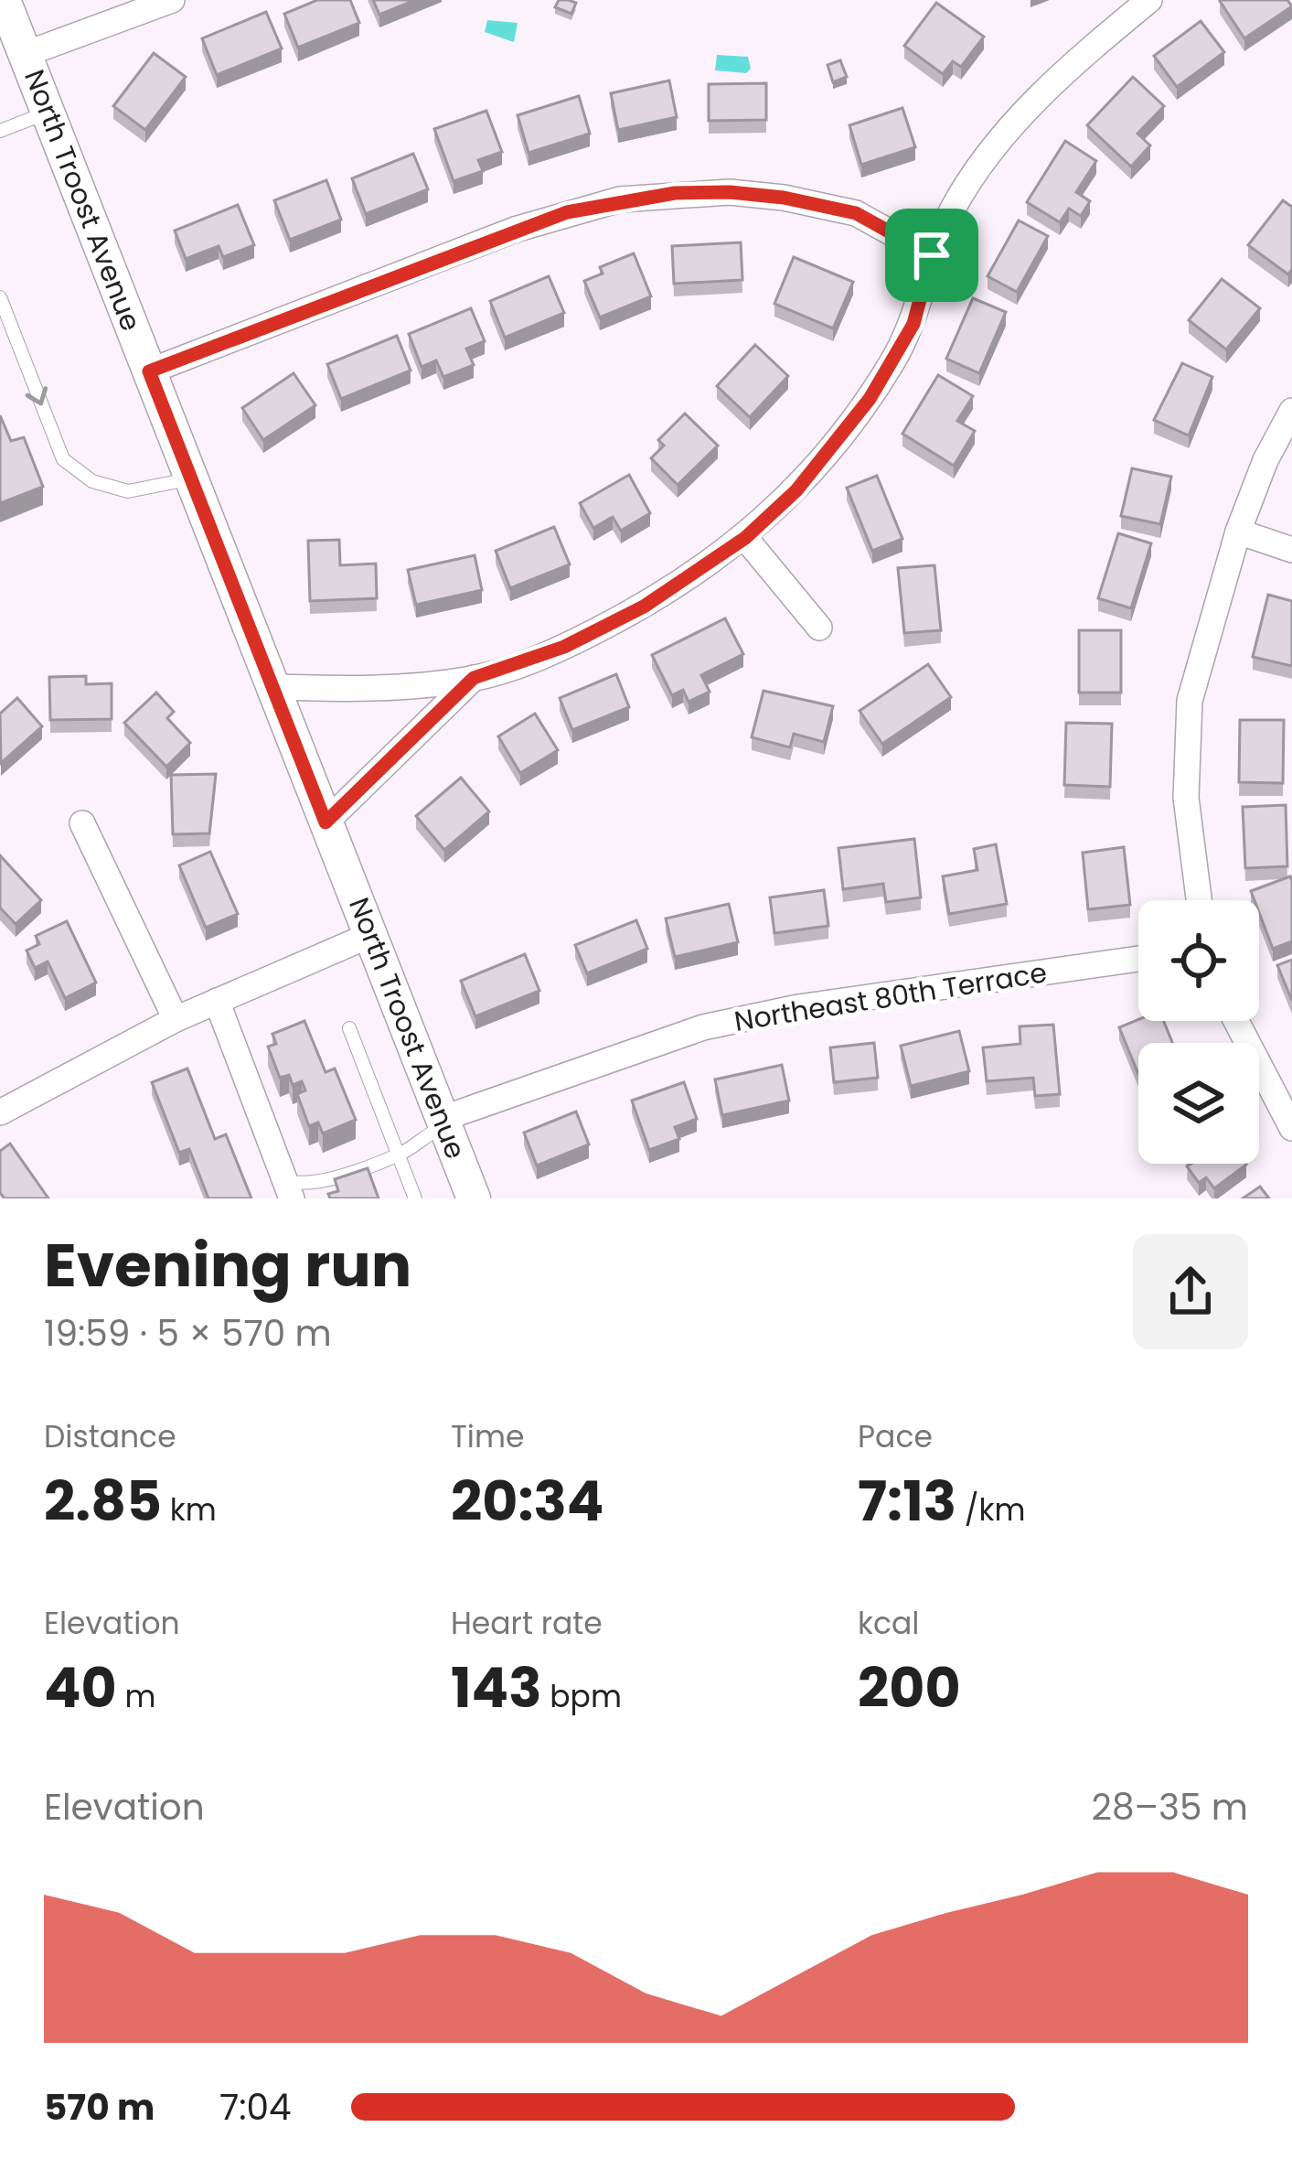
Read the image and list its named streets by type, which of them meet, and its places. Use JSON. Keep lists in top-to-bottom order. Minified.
{"streets":{"street":["North Troost Avenue","Northeast 80th Terrace"]},"crossings":[["North Troost Avenue","Northeast 80th Terrace"]],"page":{"heading":["Evening run","19:59 · 5 × 570 m"],"stats":[["Distance","2.85 km"],["Time","20:34"],["Pace","7:13 /km"],["Elevation","40 m"],["Heart rate","143 bpm"],["kcal","200"]],"chart":["Elevation","28–35 m"],"list":[{"name":"570 m","note":"7:04"}]}}
